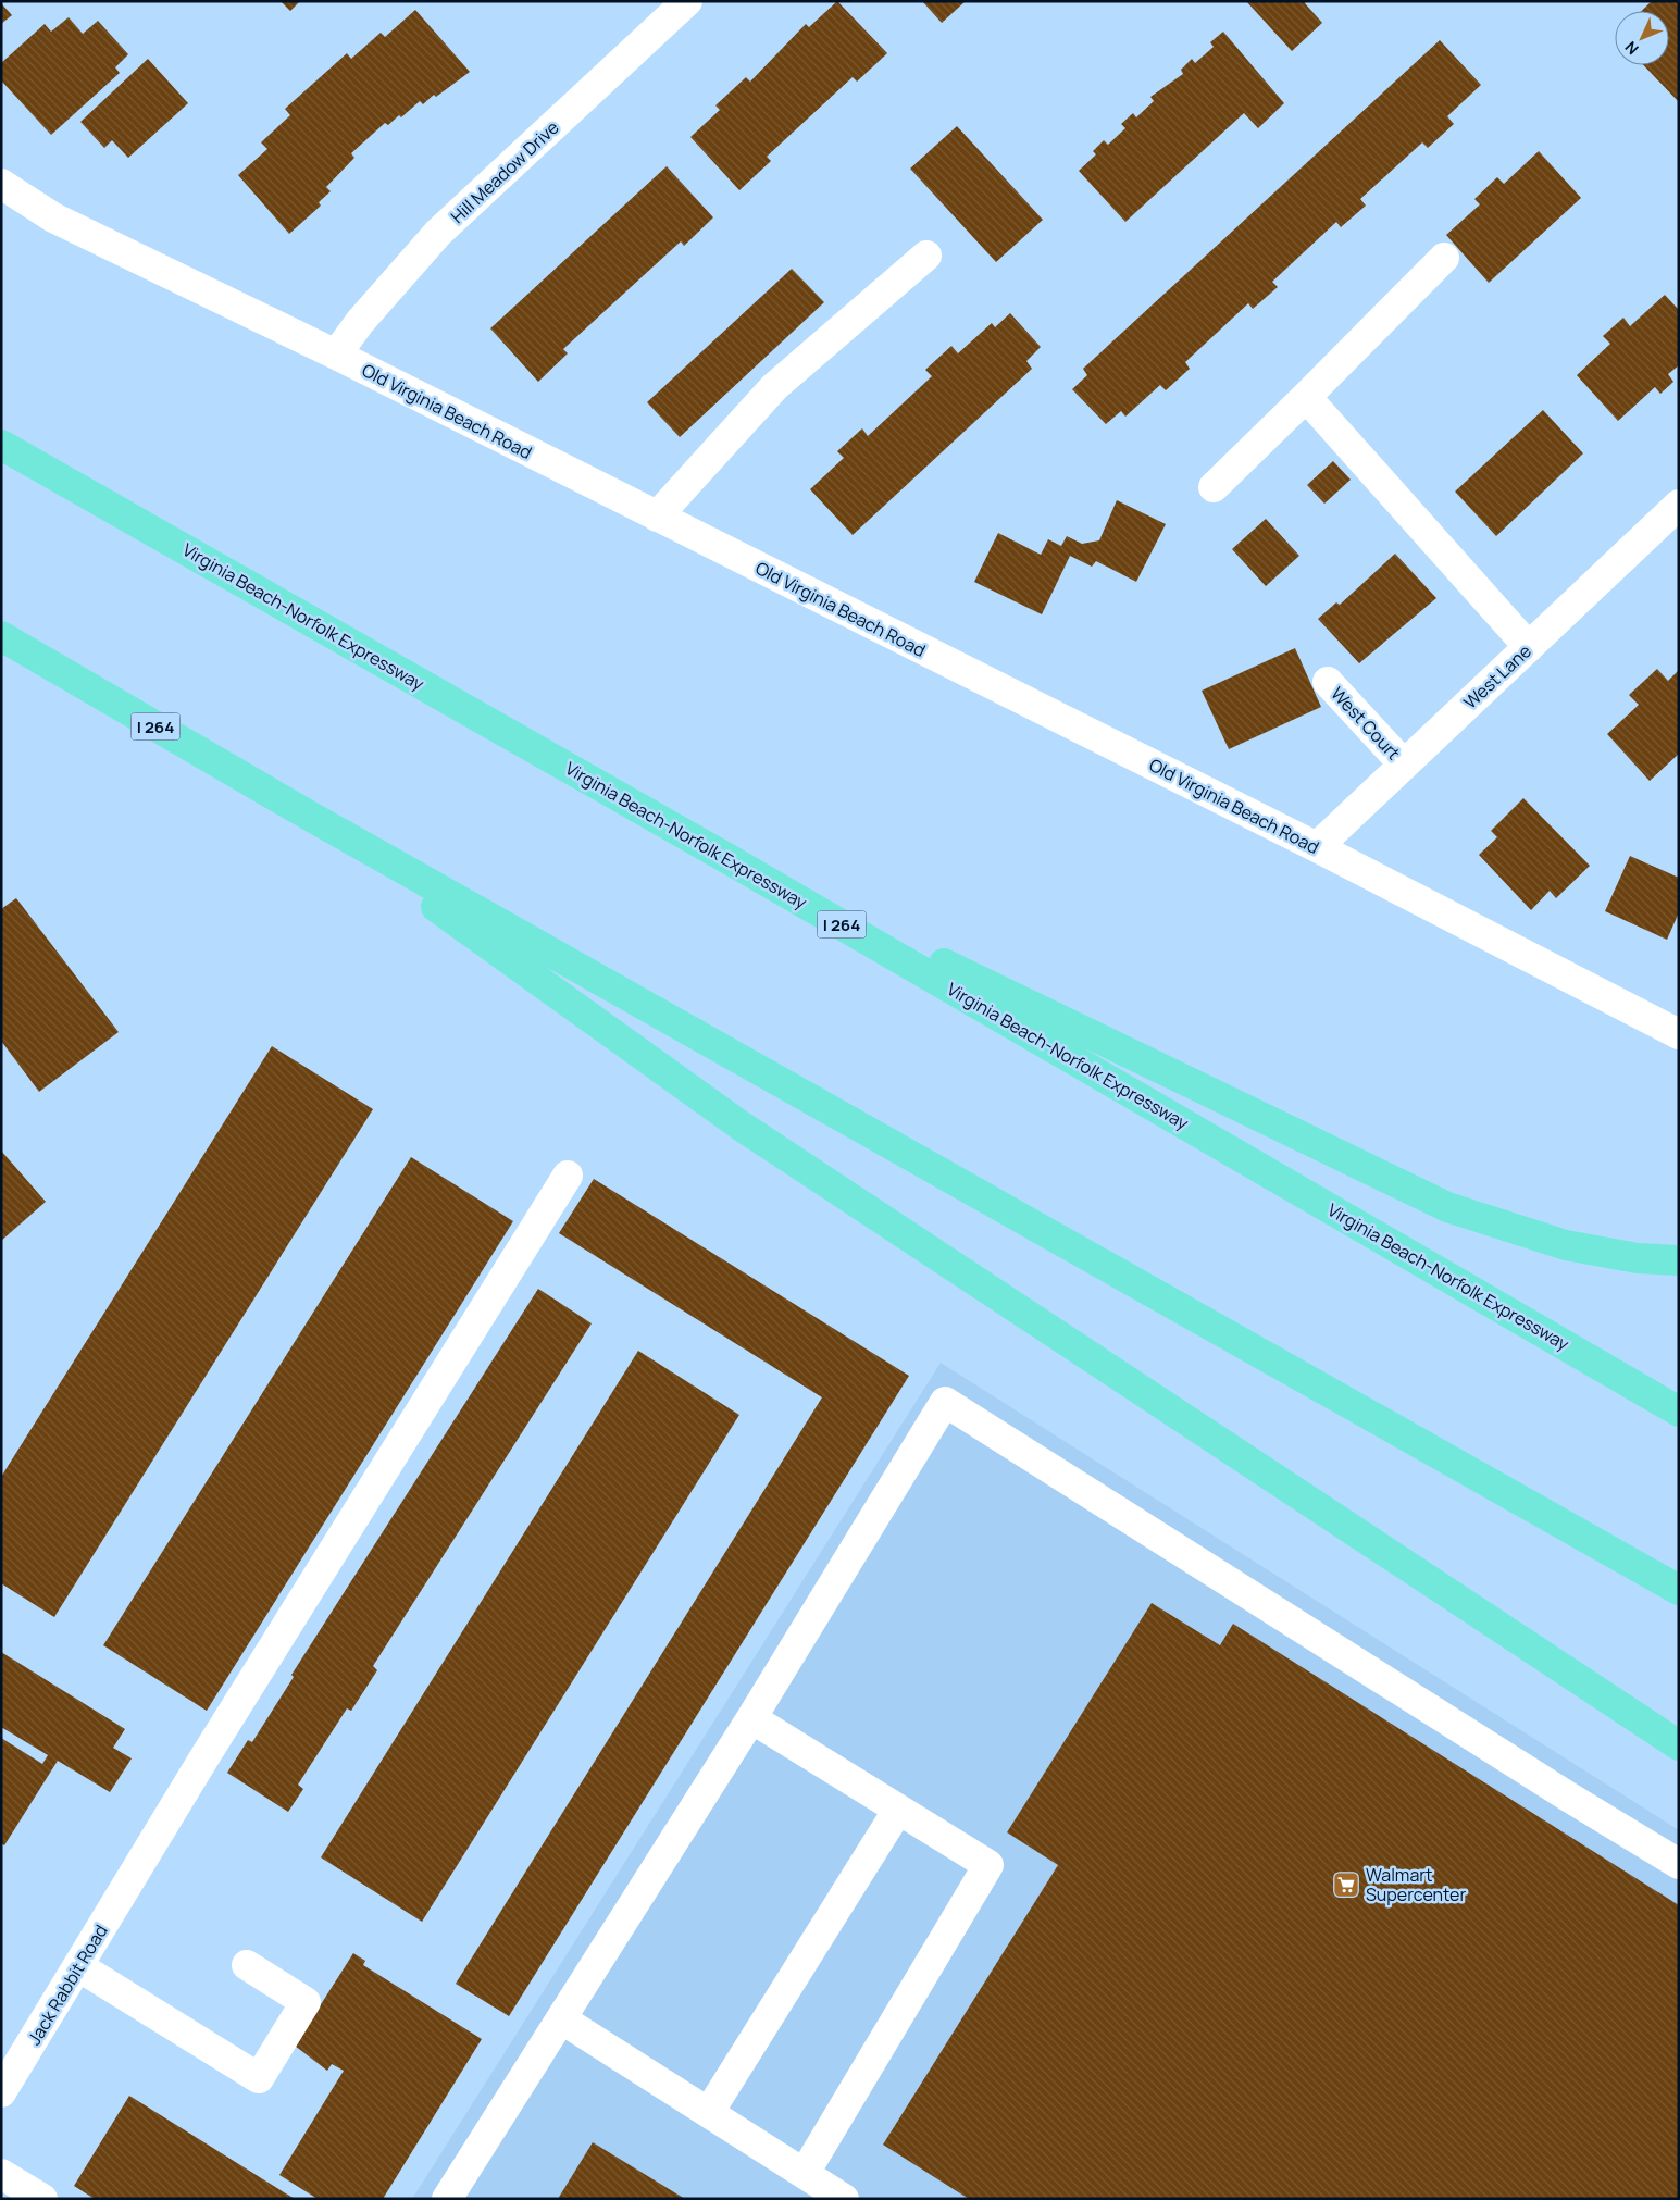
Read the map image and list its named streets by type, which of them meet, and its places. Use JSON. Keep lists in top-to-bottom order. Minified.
{"streets":{"highway":["Virginia Beach-Norfolk Expressway","I 264"],"street":["Hill Meadow Drive","Old Virginia Beach Road","West Lane","West Court","Jack Rabbit Road"]},"crossings":[["Hill Meadow Drive","Old Virginia Beach Road"],["Old Virginia Beach Road","West Lane"],["West Lane","West Court"]],"places":{"supermarket":["Walmart Supercenter"]},"north":"bottom left"}
